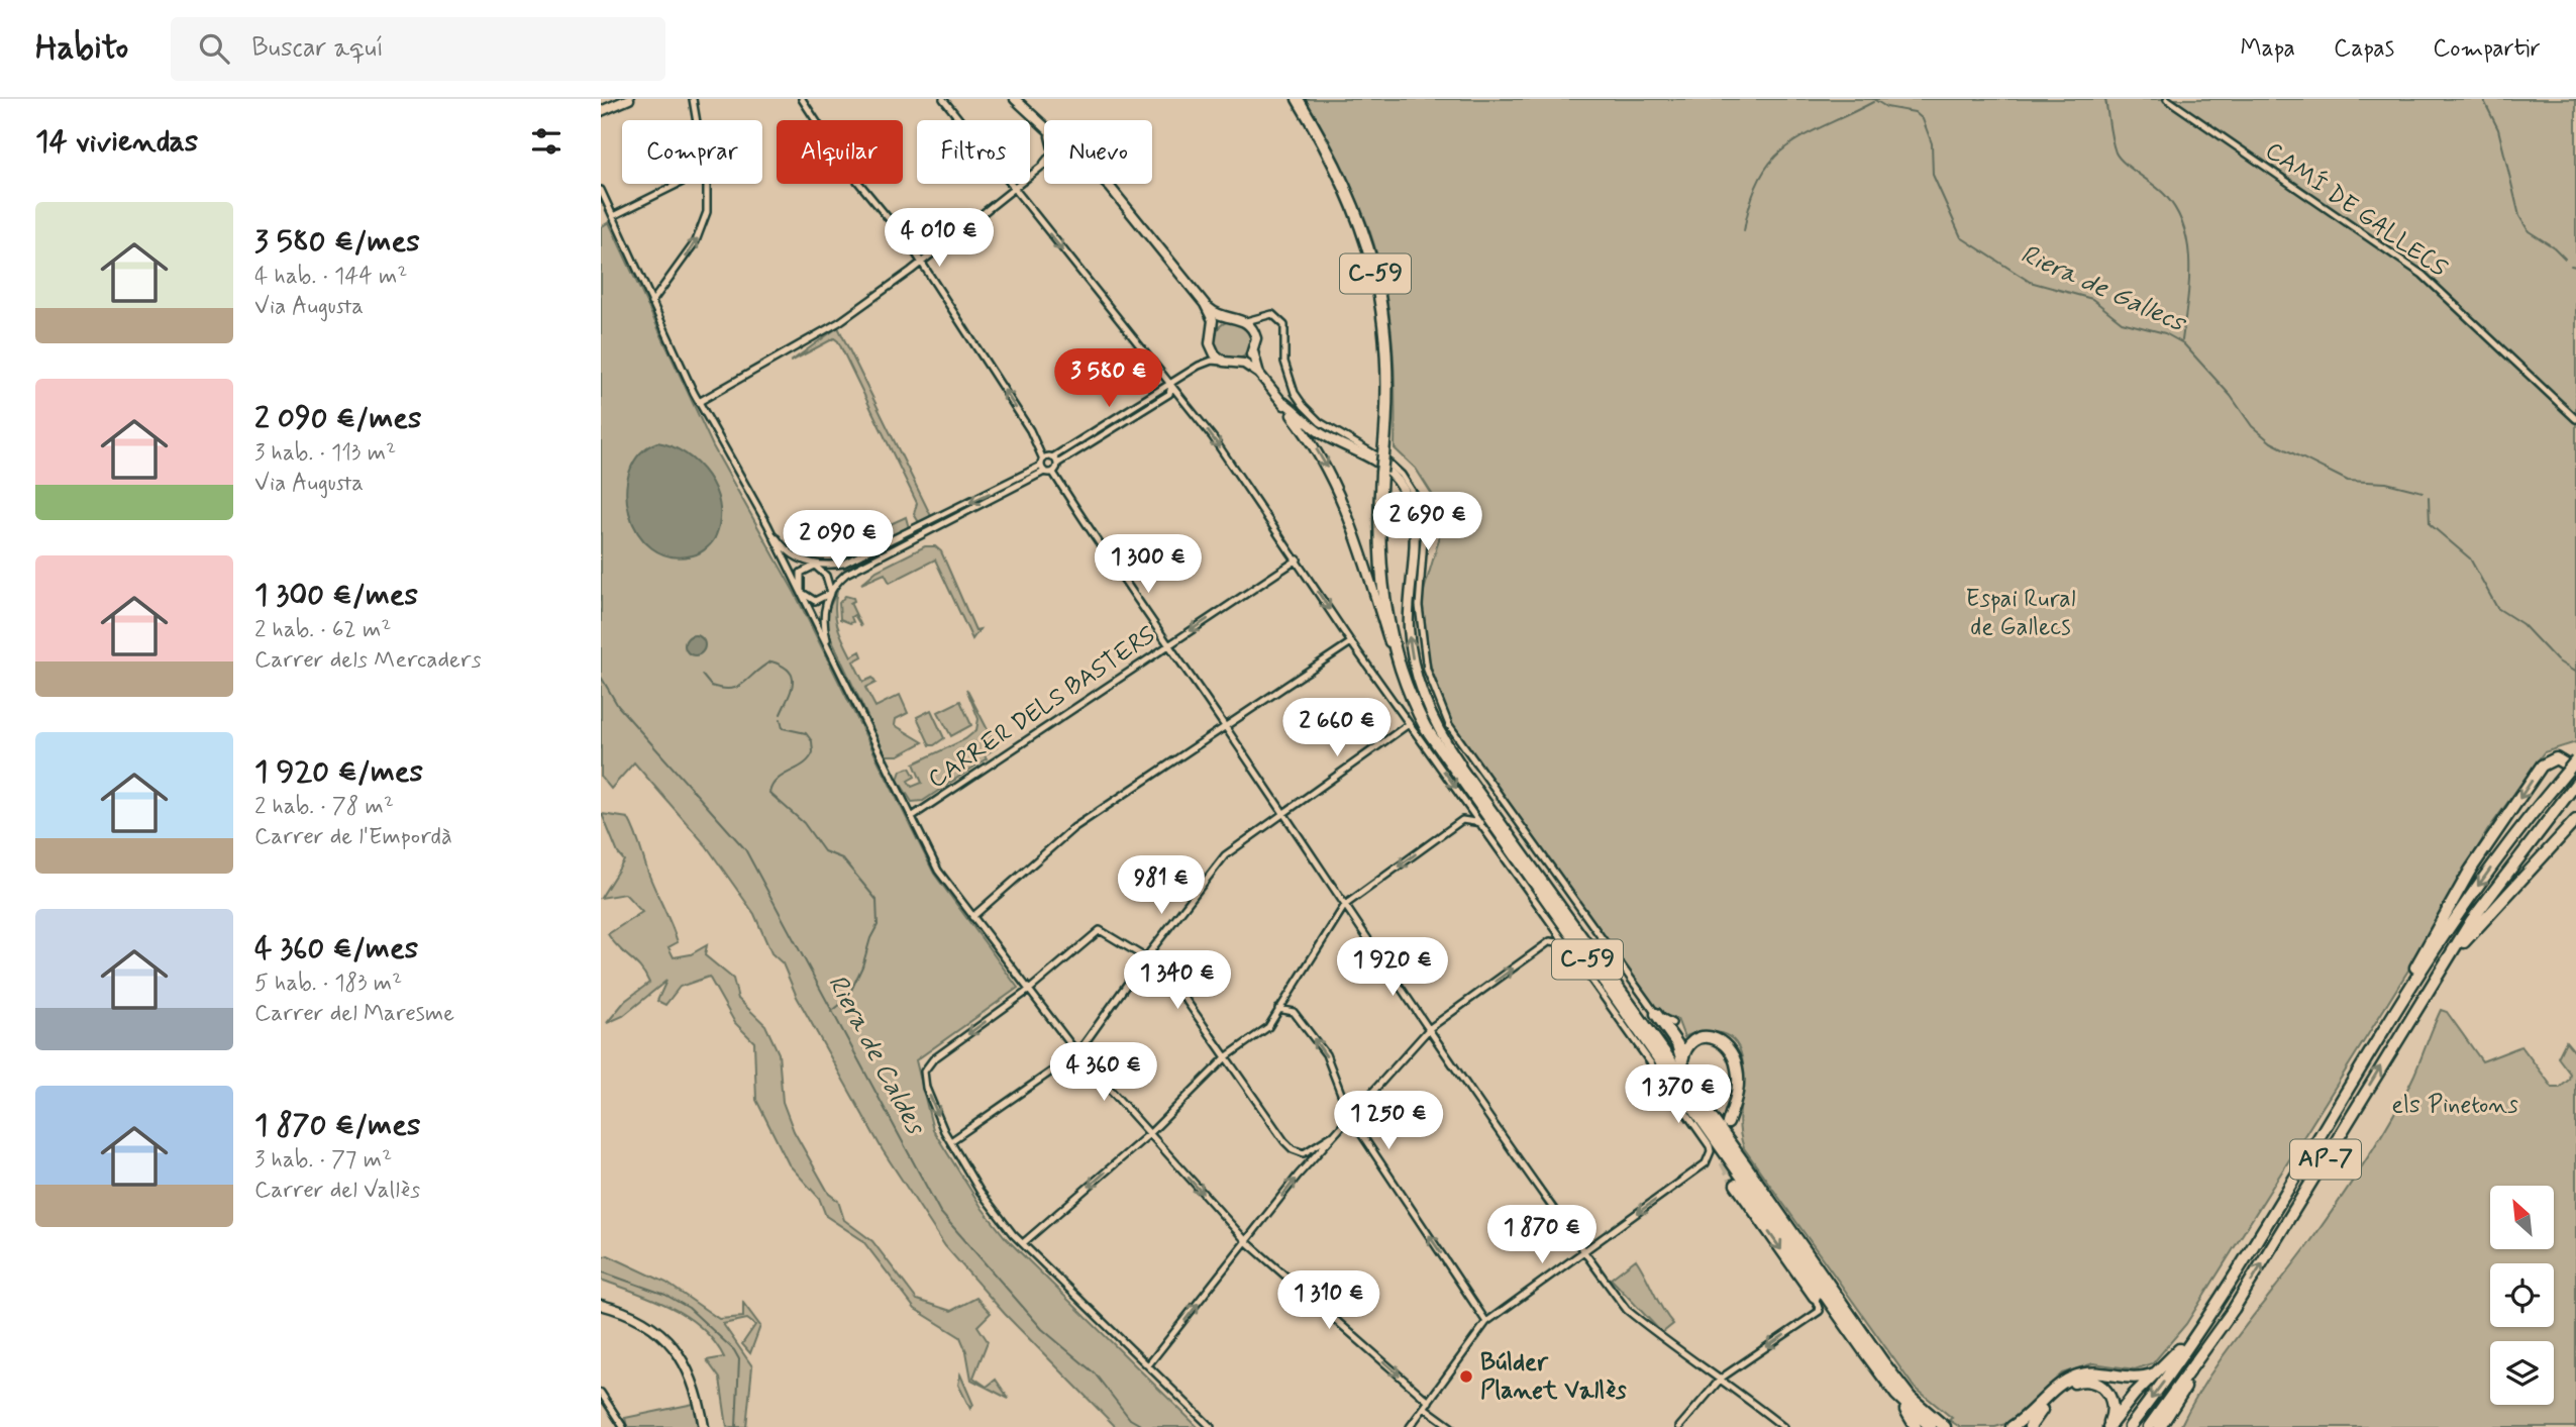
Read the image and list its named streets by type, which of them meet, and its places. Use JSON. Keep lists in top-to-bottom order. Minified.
{"streets":{"highway":["C-59","AP-7"],"street":["CAMÍ DE GALLECS","CARRER DELS BASTERS"]},"water":["Riera de Gallecs","Riera de Caldes"],"parks":["Espai Rural de Gallecs","els Pinetons"],"places":["Búlder Planet Vallès"],"north":"top left","page":{"header":"Habito","search":"Buscar aquí","nav":["Mapa","Capas","Compartir"],"heading":"14 viviendas","chip":["Comprar","Alquilar","Filtros","Nuevo"],"list":[{"name":"3 580 €/mes","note":"4 hab. · 144 m² · Via Augusta"},{"name":"2 090 €/mes","note":"3 hab. · 113 m² · Via Augusta"},{"name":"1 300 €/mes","note":"2 hab. · 62 m² · Carrer dels Mercaders"},{"name":"1 920 €/mes","note":"2 hab. · 78 m² · Carrer de l'Empordà"},{"name":"4 360 €/mes","note":"5 hab. · 183 m² · Carrer del Maresme"},{"name":"1 870 €/mes","note":"3 hab. · 77 m² · Carrer del Vallès"}],"price":["4 010 €","3 580 €","2 690 €","2 090 €","1 300 €","2 660 €","981 €","1 920 €","1 340 €","4 360 €","1 370 €","1 250 €","1 870 €","1 310 €"]}}
